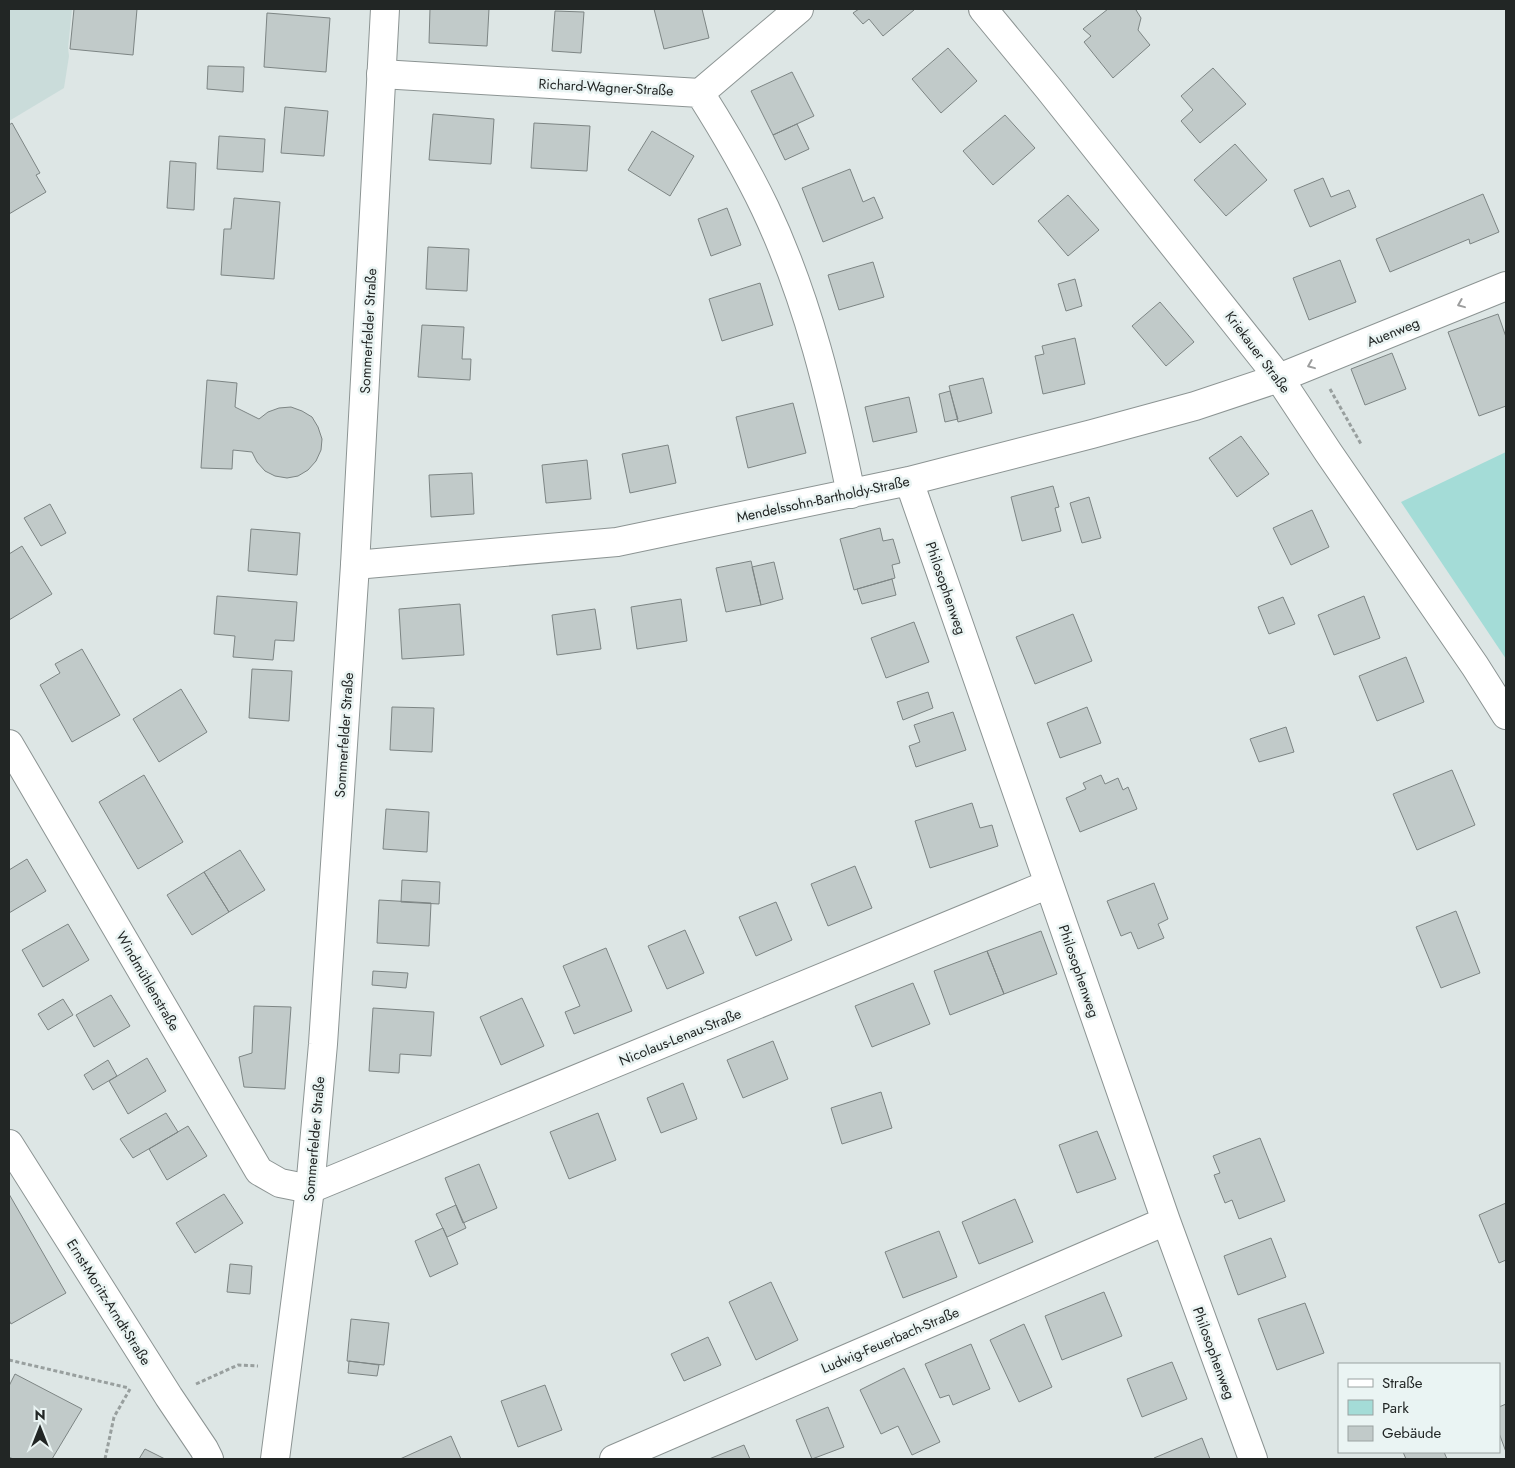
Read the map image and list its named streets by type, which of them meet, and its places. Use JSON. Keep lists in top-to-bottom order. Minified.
{"streets":{"street":["Richard-Wagner-Straße","Sommerfelder Straße","Auenweg","Kriekauer Straße","Mendelssohn-Bartholdy-Straße","Philosophenweg","Windmühlenstraße","Nicolaus-Lenau-Straße","Ernst-Moritz-Arndt-Straße","Ludwig-Feuerbach-Straße"]},"crossings":[["Richard-Wagner-Straße","Sommerfelder Straße"],["Sommerfelder Straße","Mendelssohn-Bartholdy-Straße"],["Sommerfelder Straße","Windmühlenstraße"],["Sommerfelder Straße","Nicolaus-Lenau-Straße"],["Auenweg","Kriekauer Straße"],["Auenweg","Mendelssohn-Bartholdy-Straße"],["Kriekauer Straße","Mendelssohn-Bartholdy-Straße"],["Mendelssohn-Bartholdy-Straße","Philosophenweg"],["Philosophenweg","Nicolaus-Lenau-Straße"],["Philosophenweg","Ludwig-Feuerbach-Straße"],["Windmühlenstraße","Nicolaus-Lenau-Straße"]],"one_way":["Auenweg"],"legend":["Straße","Park","Gebäude"],"north":"top"}
